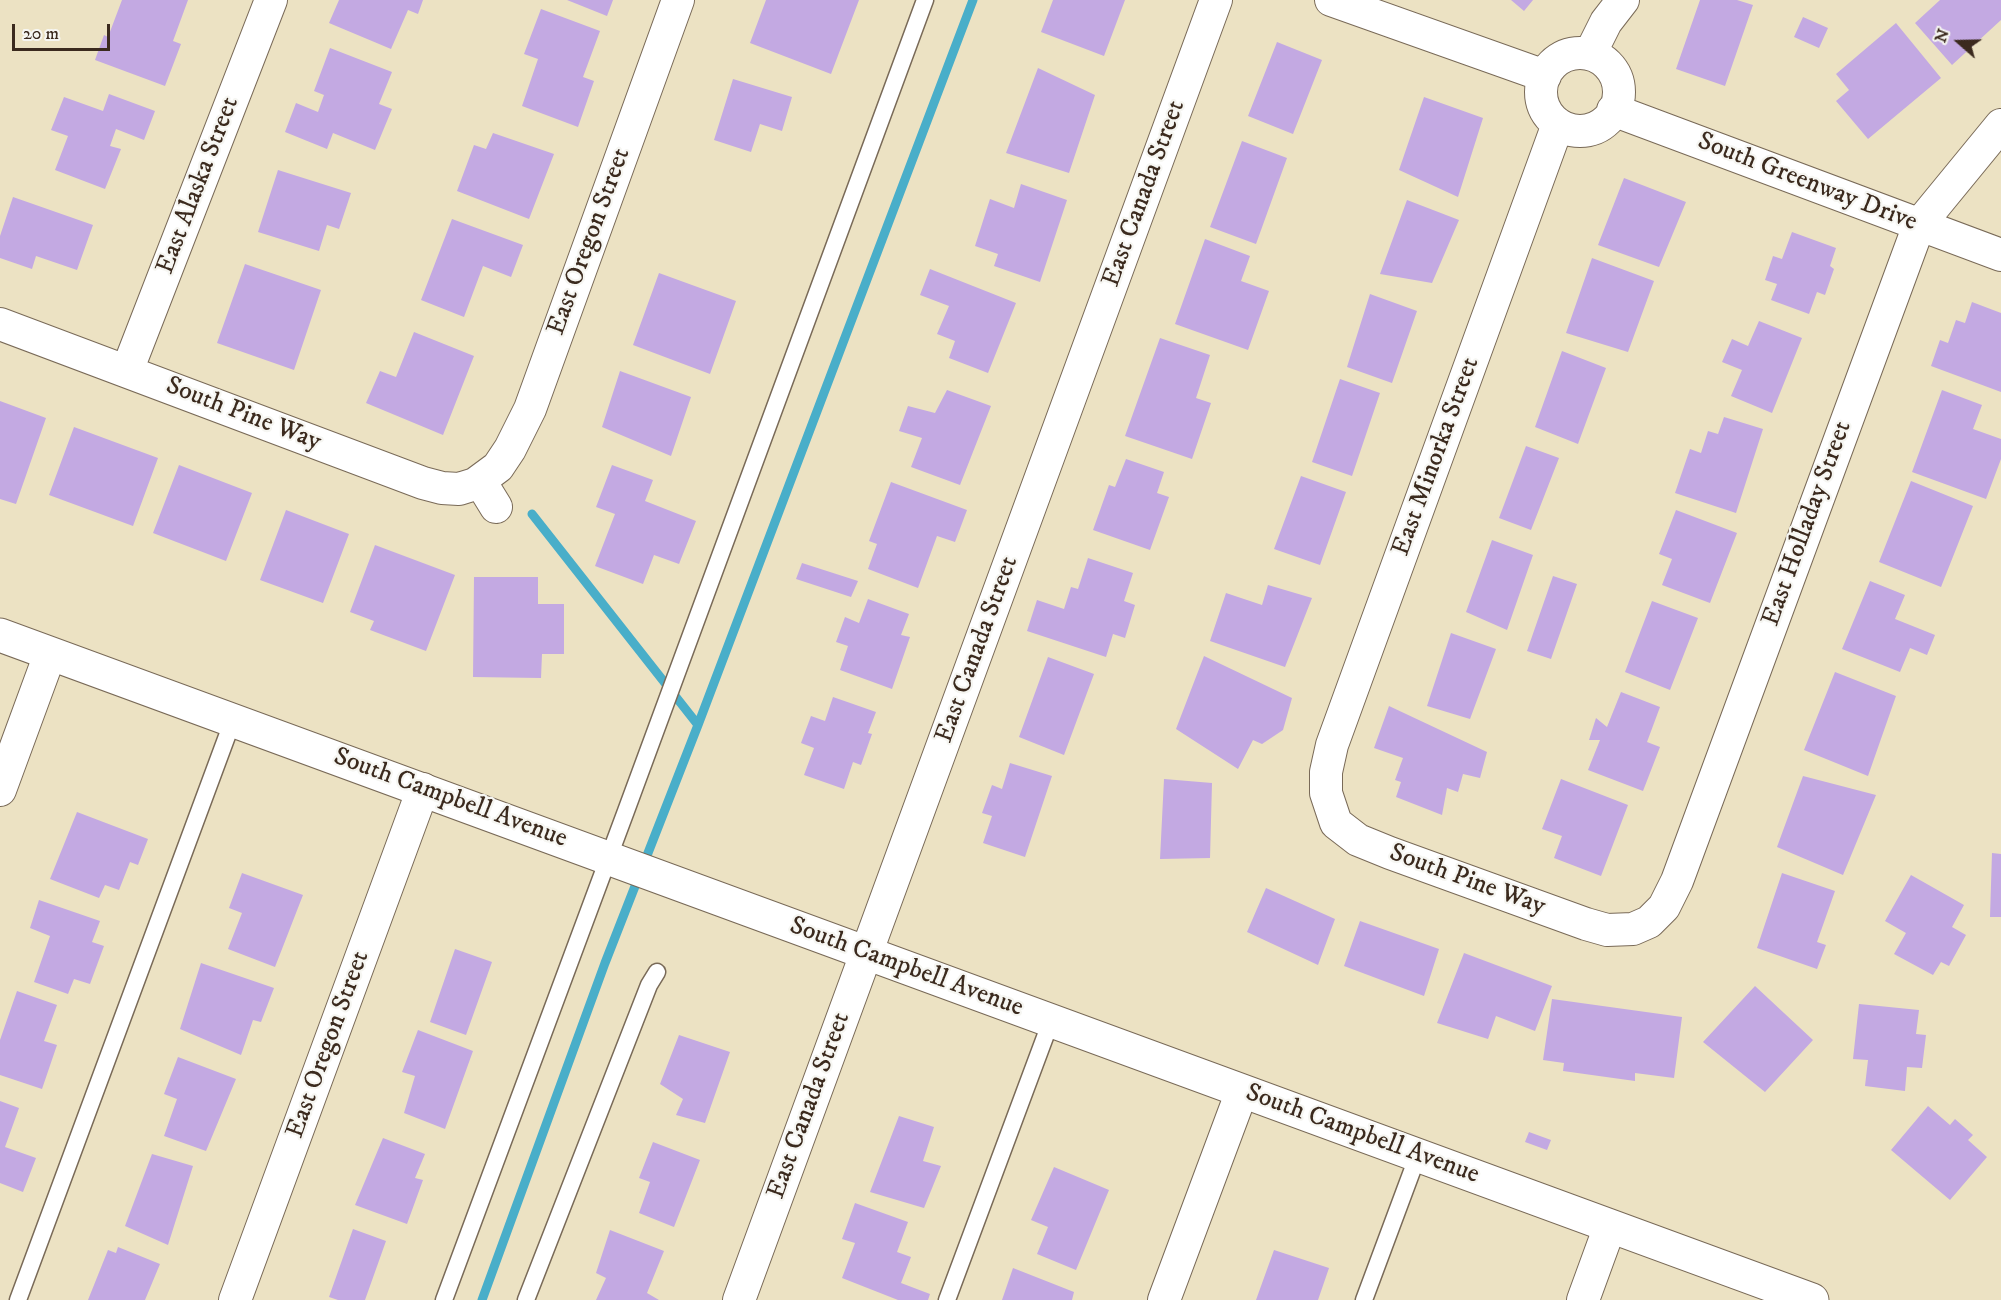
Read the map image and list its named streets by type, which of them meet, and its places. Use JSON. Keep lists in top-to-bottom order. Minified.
{"streets":{"main road":["South Campbell Avenue"],"street":["South Greenway Drive","East Alaska Street","East Canada Street","East Oregon Street","South Pine Way","East Minorka Street","East Holladay Street"]},"crossings":[["South Greenway Drive","East Minorka Street"],["South Greenway Drive","East Holladay Street"],["East Alaska Street","South Pine Way"],["East Canada Street","South Campbell Avenue"],["East Oregon Street","South Pine Way"],["East Oregon Street","South Campbell Avenue"],["South Pine Way","East Minorka Street"],["South Pine Way","East Holladay Street"]],"scale_bar":"20 m","north":"left"}
